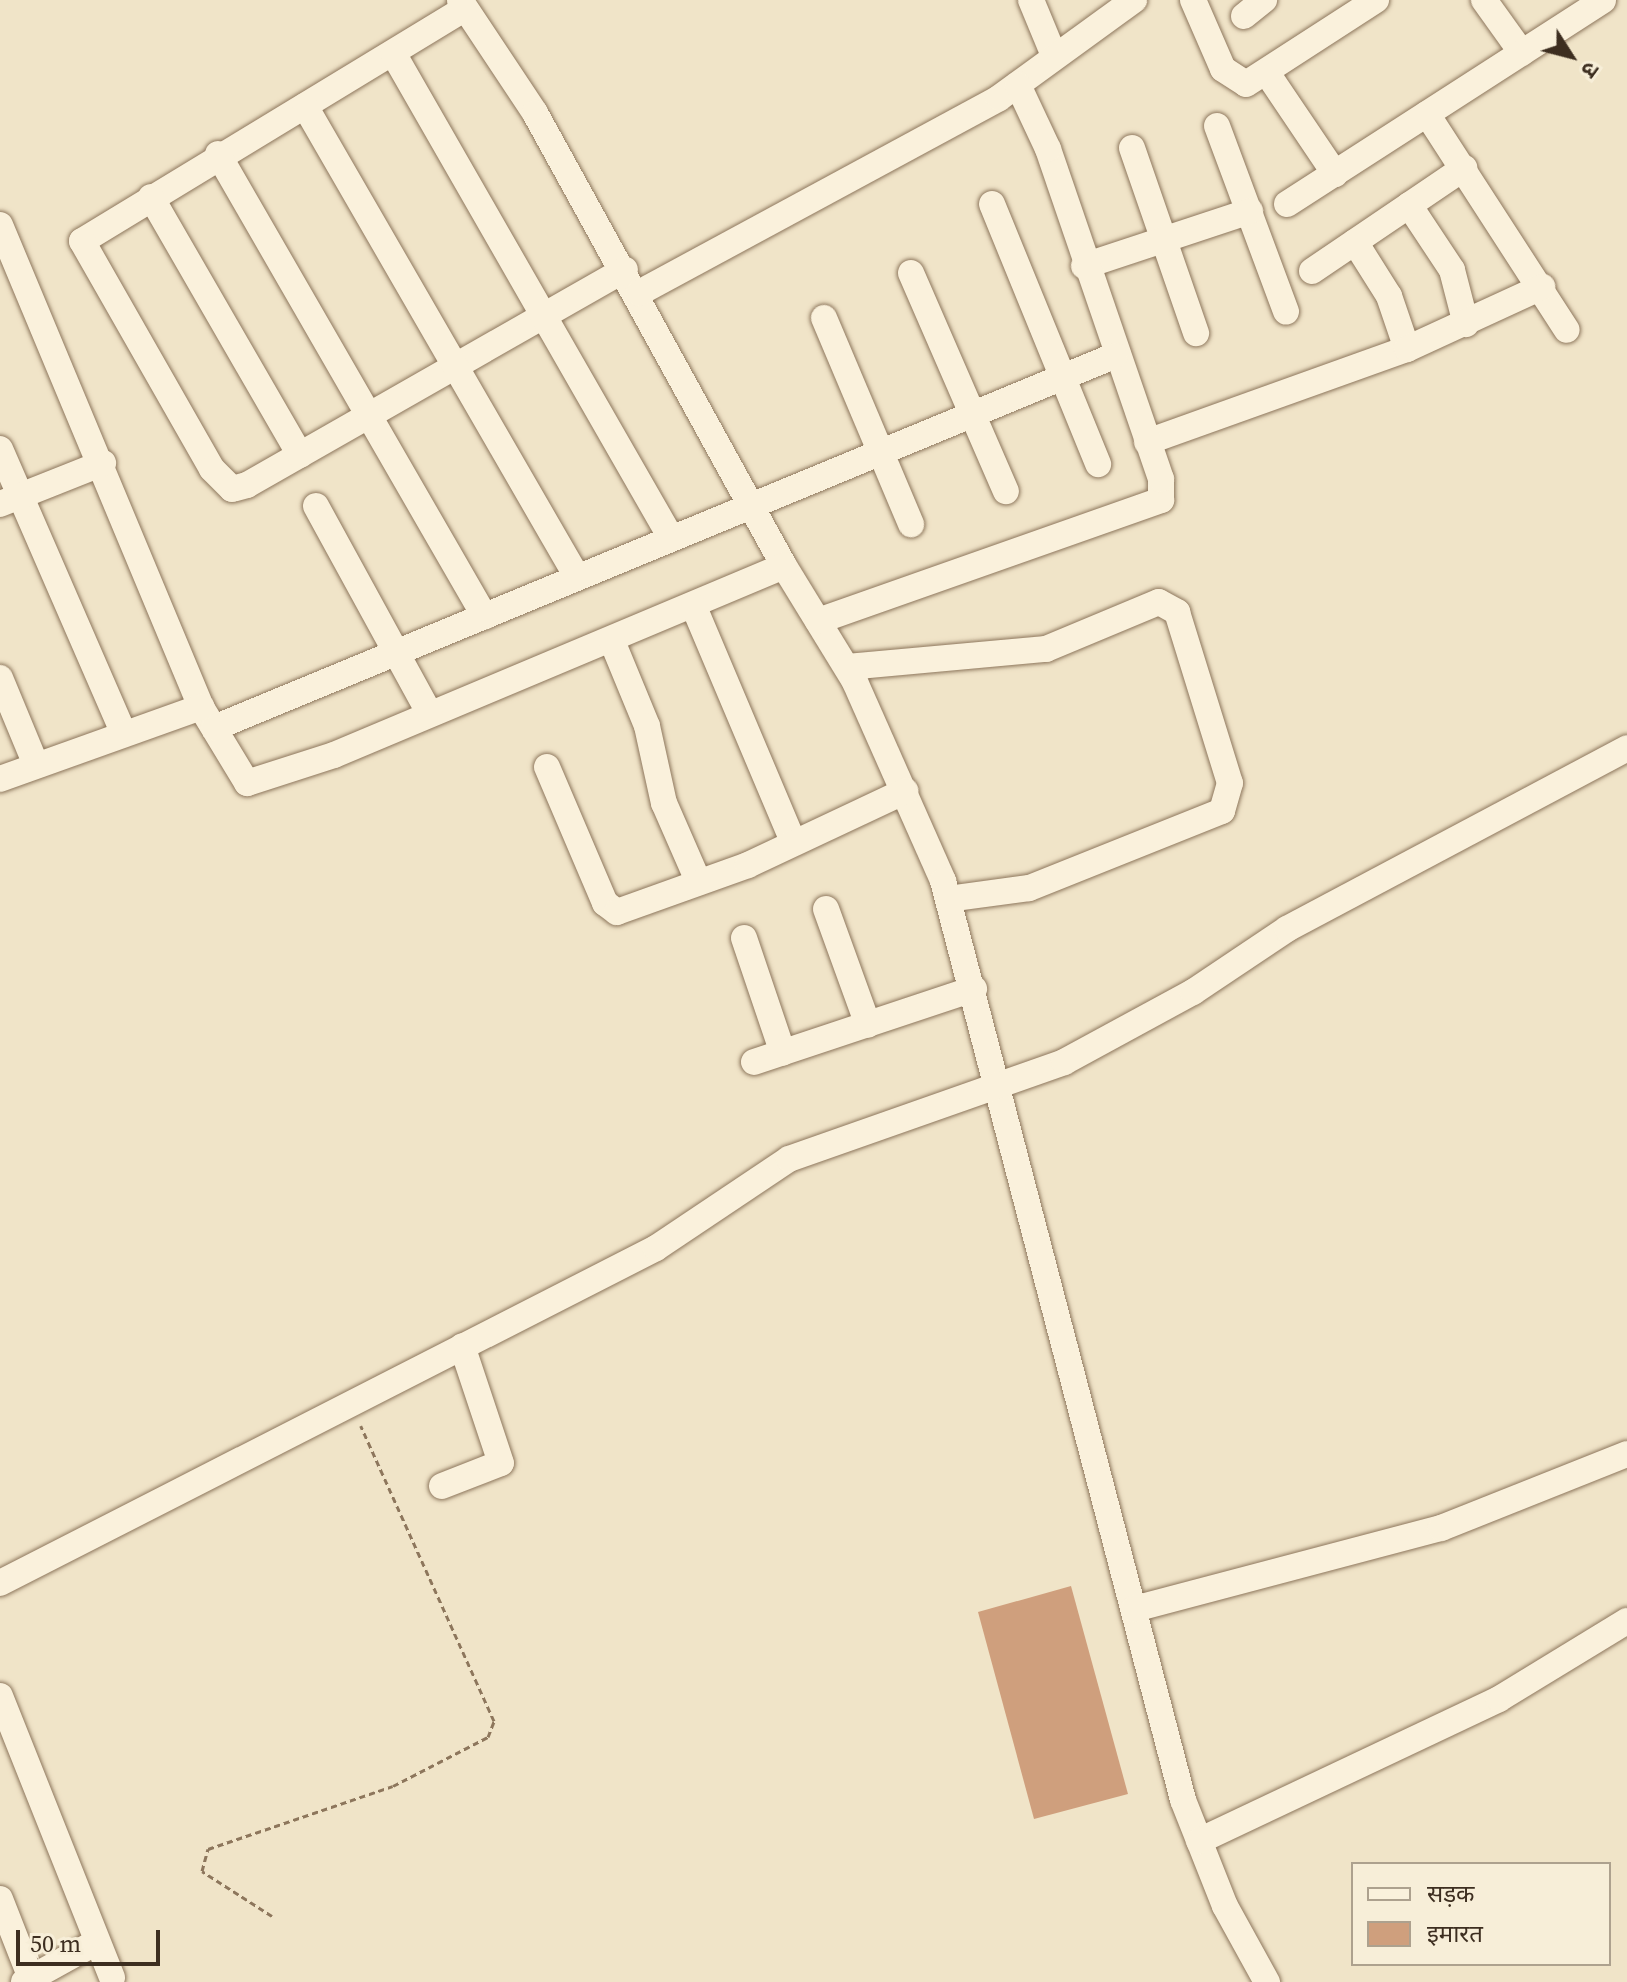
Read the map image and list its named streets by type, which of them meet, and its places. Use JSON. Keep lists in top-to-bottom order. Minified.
{"legend":["सड़क","इमारत"],"scale_bar":"50 m","north":"bottom right"}
